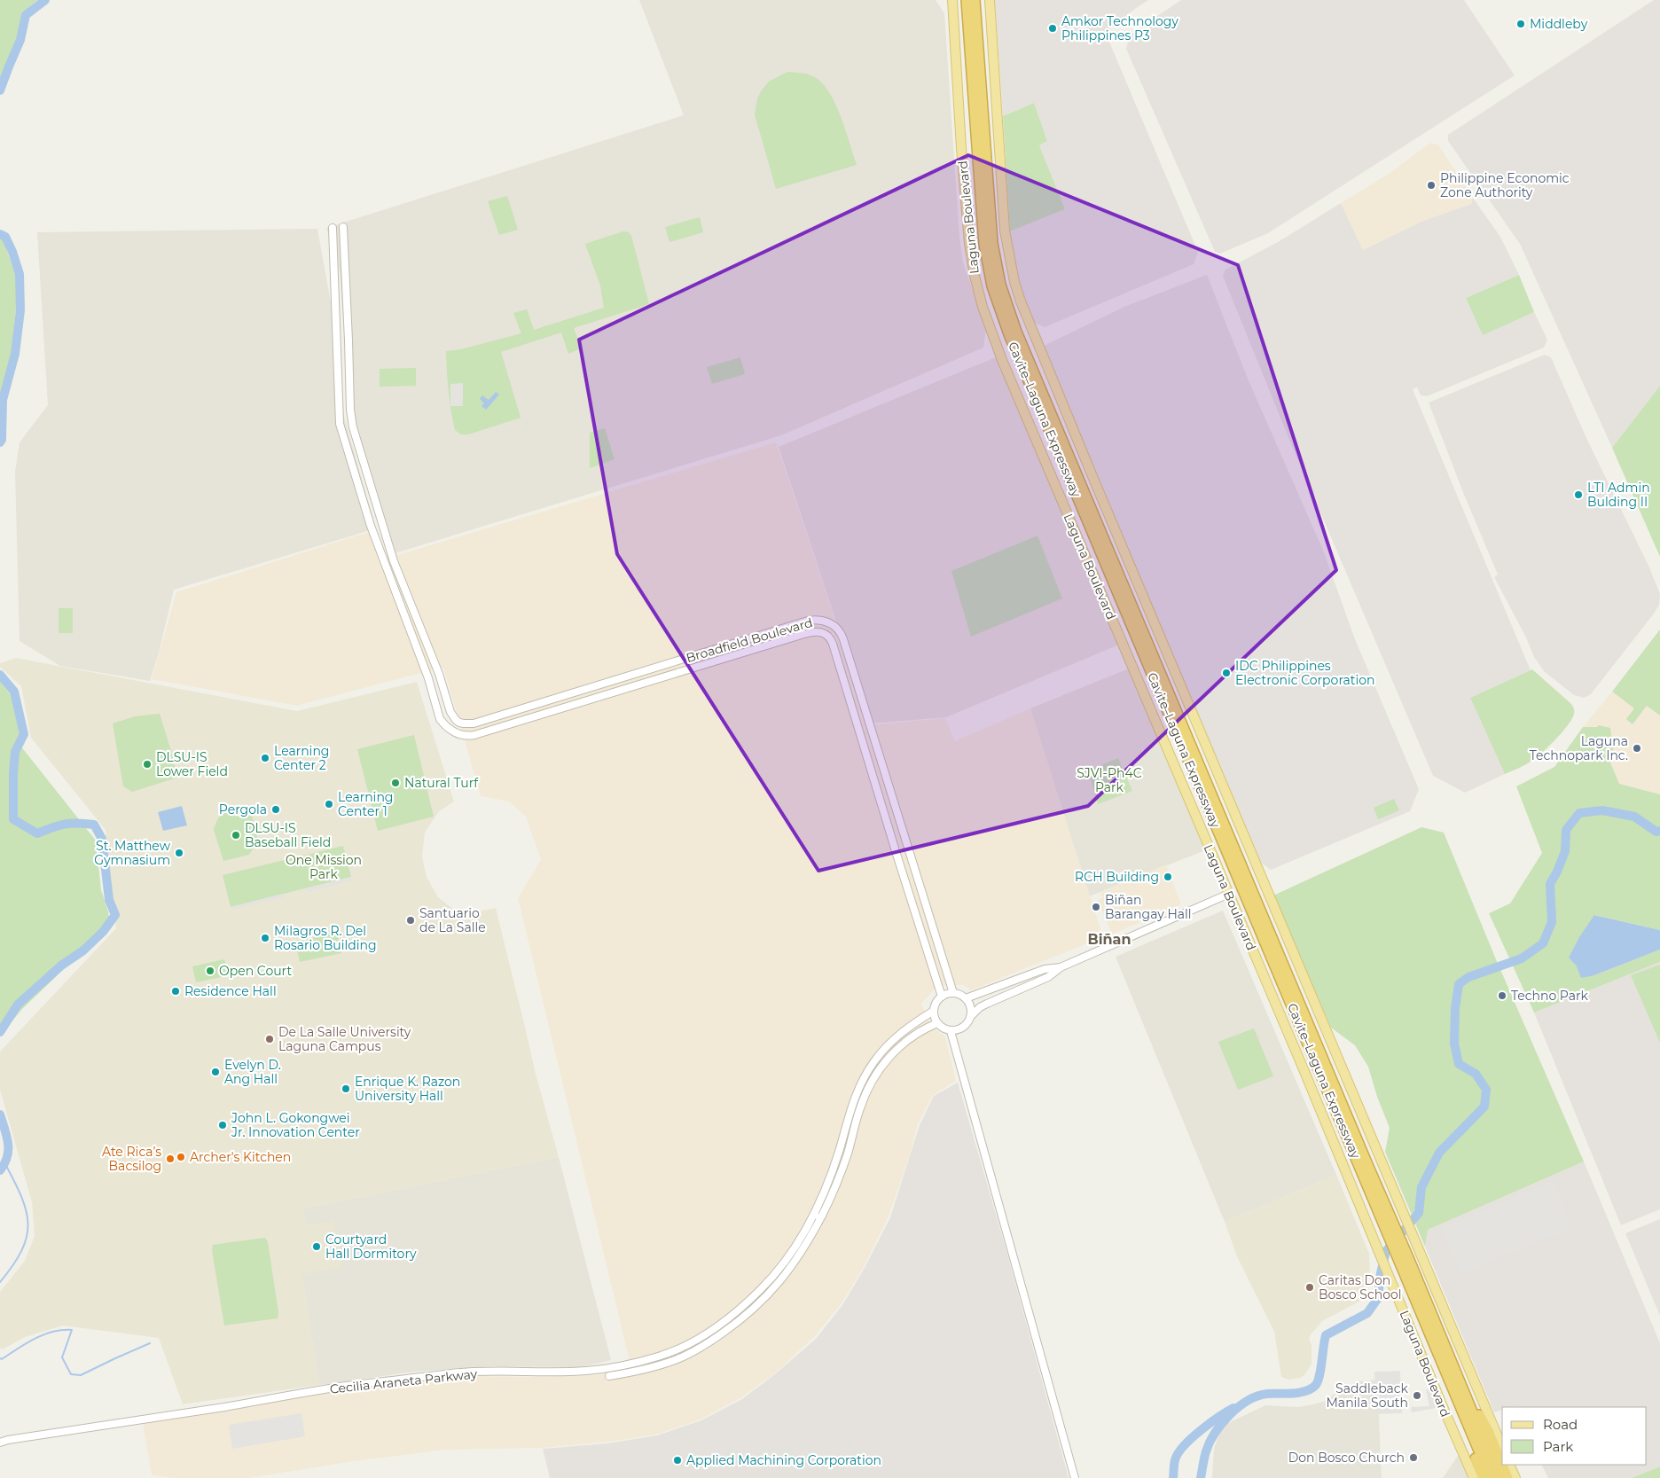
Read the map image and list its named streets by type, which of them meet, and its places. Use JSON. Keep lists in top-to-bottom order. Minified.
{"streets":{"highway":["Cavite–Laguna Expressway"],"main road":["Laguna Boulevard"],"street":["Broadfield Boulevard","Cecilia Araneta Parkway"]},"crossings":[["Broadfield Boulevard","Cecilia Araneta Parkway"]],"districts":["Biñan"],"parks":["SJVI-Ph4C Park","One Mission Park"],"places":["Middleby","Amkor Technology Philippines P3","Philippine Economic Zone Authority","LTI Admin Bulding II","IDC Philippines Electronic Corporation","Laguna Technopark Inc.","Learning Center 2","DLSU-IS Lower Field","Natural Turf","Learning Center 1","Pergola","DLSU-IS Baseball Field","St. Matthew Gymnasium","RCH Building","Biñan Barangay Hall","Santuario de La Salle","Milagros R. Del Rosario Building","Open Court","Residence Hall","Techno Park","De La Salle University Laguna Campus","Evelyn D. Ang Hall","Enrique K. Razon University Hall","John L. Gokongwei Jr. Innovation Center","Archer's Kitchen","Ate Rica’s Bacsilog","Courtyard Hall Dormitory","Caritas Don Bosco School","Saddleback Manila South","Don Bosco Church","Applied Machining Corporation"],"legend":["Road","Park"]}
